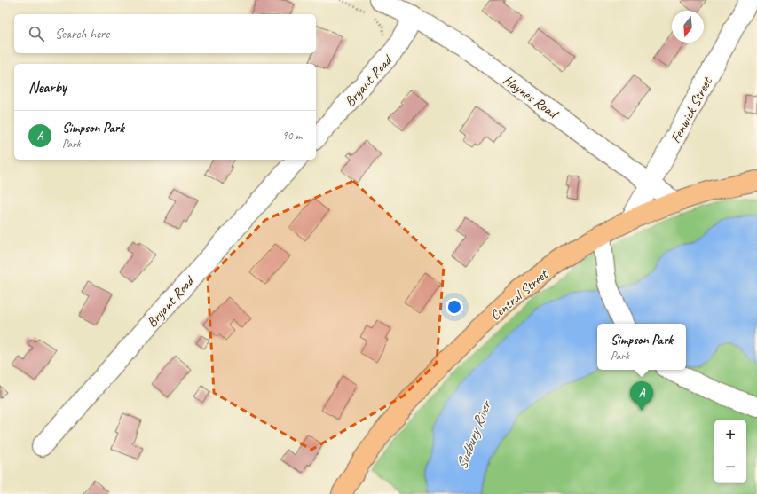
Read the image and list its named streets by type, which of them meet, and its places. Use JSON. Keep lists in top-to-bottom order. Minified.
{"streets":{"main road":["Central Street"],"street":["Bryant Road","Haynes Road","Fenwick Street"]},"crossings":[["Bryant Road","Haynes Road"],["Haynes Road","Fenwick Street"],["Haynes Road","Central Street"],["Fenwick Street","Central Street"]],"water":["Sudbury River"],"north":"bottom","page":{"search":"Search here","heading":"Nearby","list":[{"mark":"A","name":"Simpson Park","note":"Park","value":"90 m"}],"popup":["Simpson Park","Park"],"pins":"A","map_buttons":["+","−"]}}
